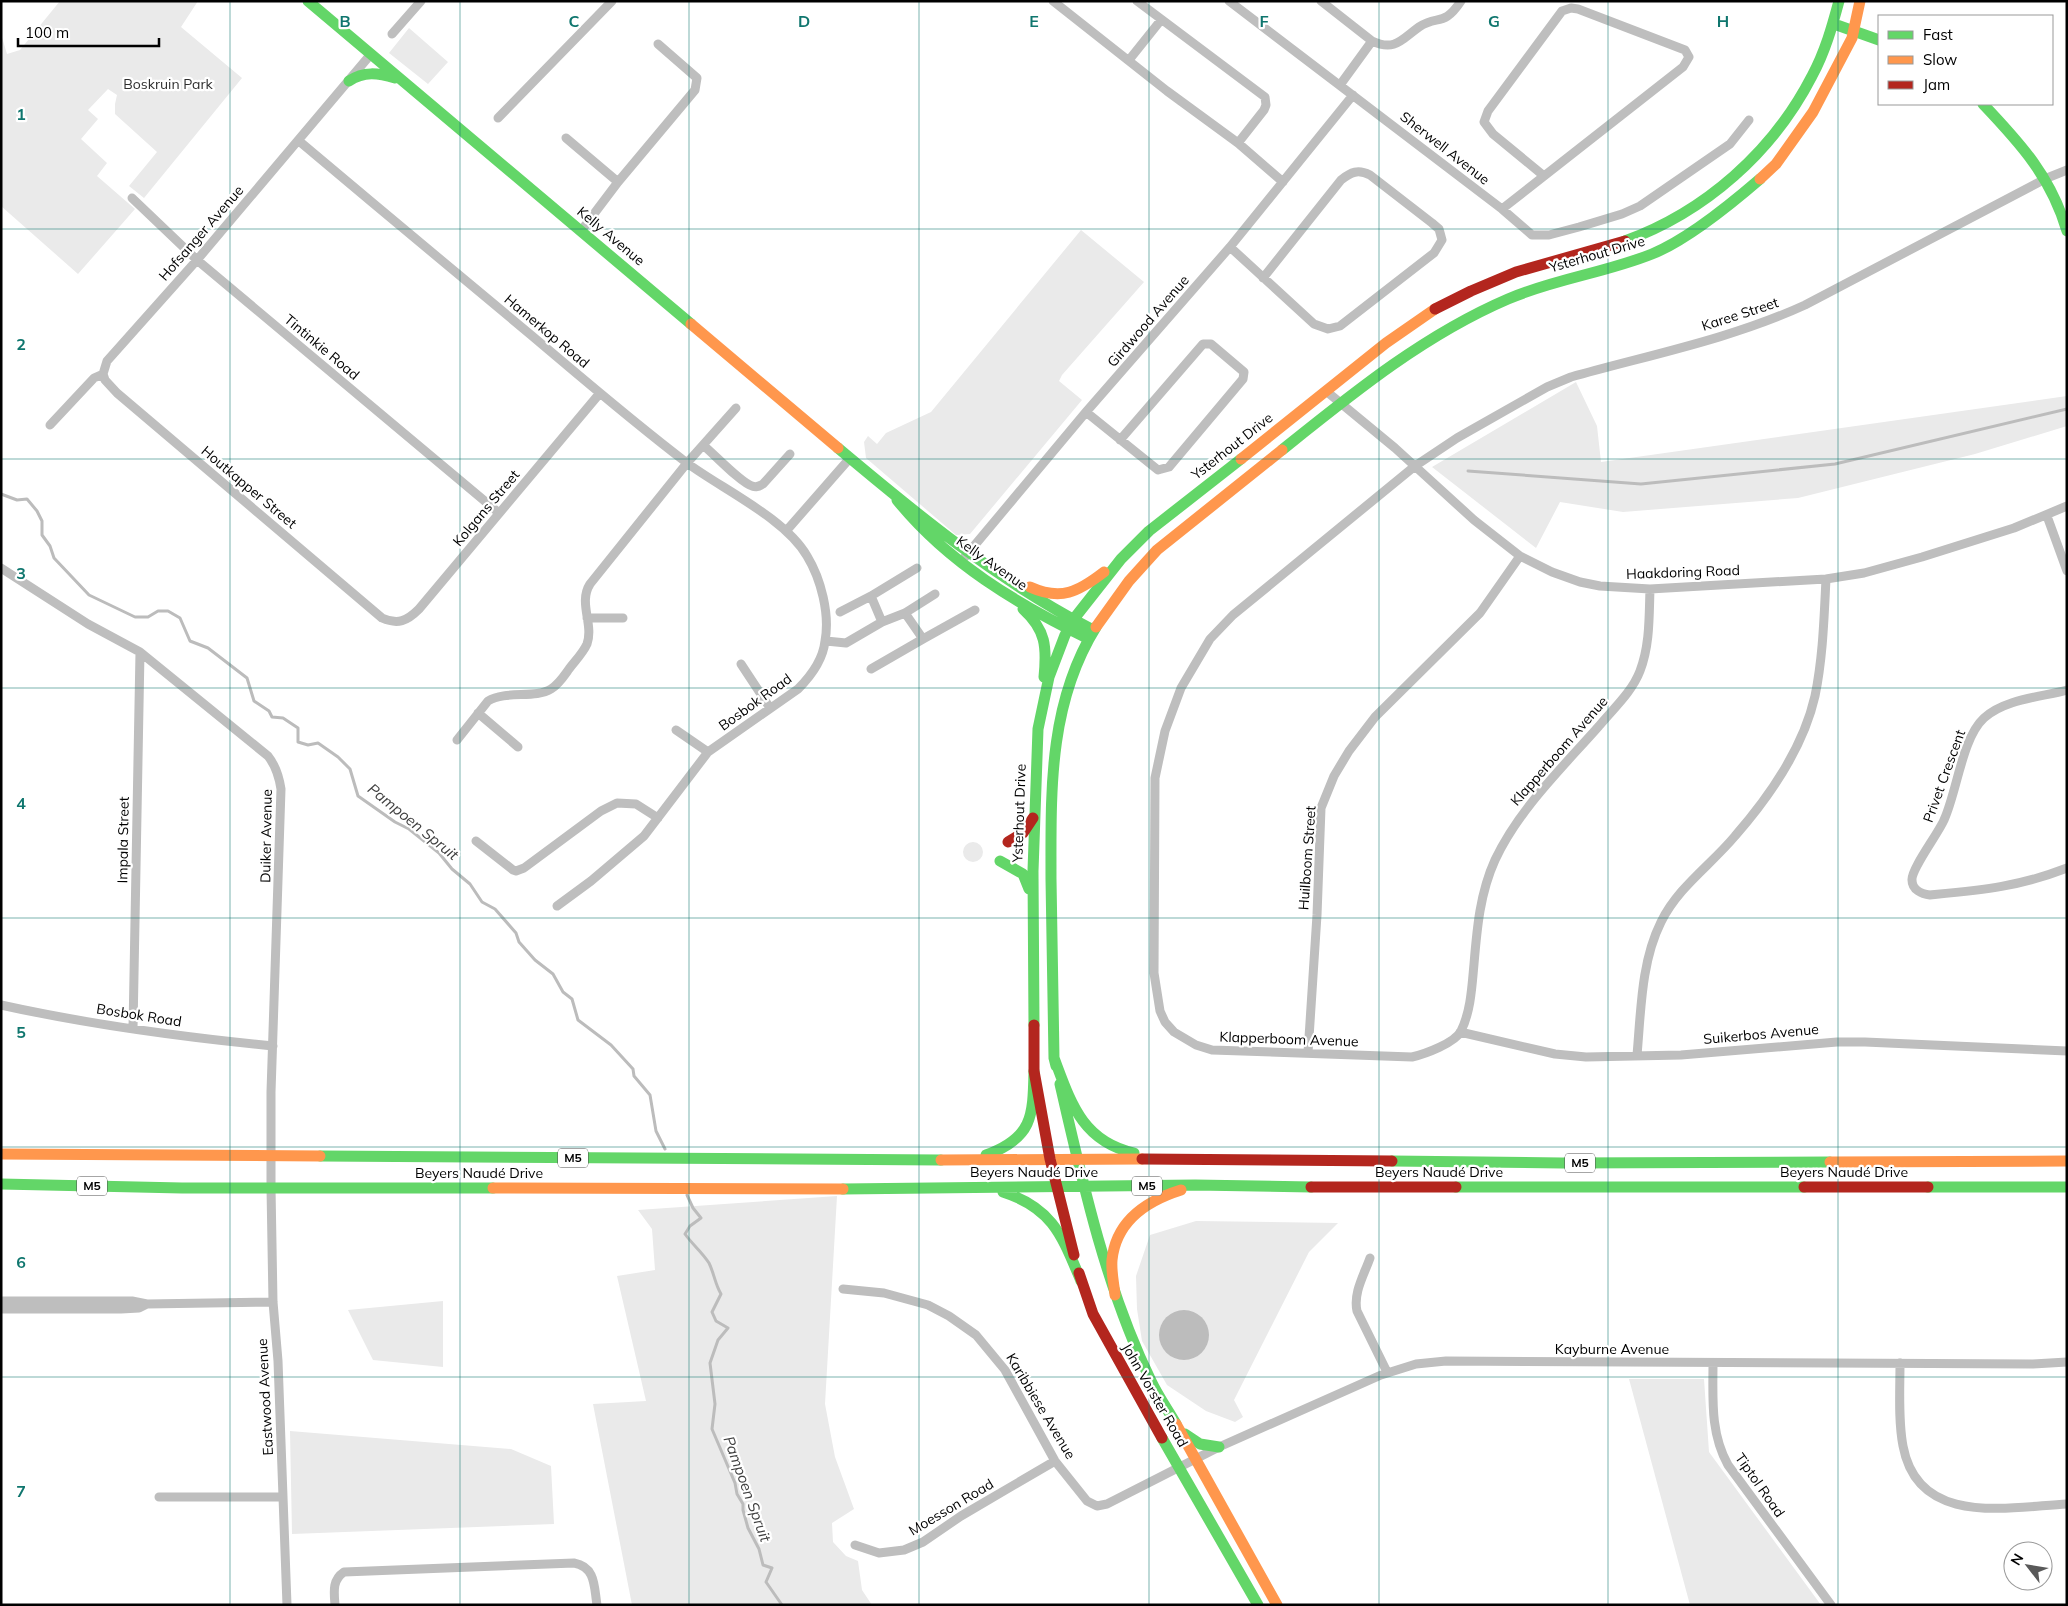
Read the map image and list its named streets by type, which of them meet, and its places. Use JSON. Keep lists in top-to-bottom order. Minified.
{"streets":{"main road":["Kelly Avenue","Ysterhout Drive","M5","Beyers Naudé Drive","John Vorster Road"],"street":["Sherwell Avenue","Hofsanger Avenue","Karee Street","Girdwood Avenue","Hamerkop Road","Tintinkie Road","Houtkapper Street","Kolgans Street","Haakdoring Road","Bosbok Road","Klapperboom Avenue","Privet Crescent","Duiker Avenue","Impala Street","Huilboom Street","Suikerbos Avenue","Kayburne Avenue","Eastwood Avenue","Karibbiese Avenue","Tiptol Road","Moesson Road"]},"crossings":[["Sherwell Avenue","Girdwood Avenue"],["Hofsanger Avenue","Kelly Avenue"],["Hofsanger Avenue","Hamerkop Road"],["Hofsanger Avenue","Tintinkie Road"],["Hofsanger Avenue","Houtkapper Street"],["Kelly Avenue","Ysterhout Drive"],["Kelly Avenue","Girdwood Avenue"],["Ysterhout Drive","Haakdoring Road"],["Ysterhout Drive","Beyers Naudé Drive"],["Ysterhout Drive","John Vorster Road"],["Karee Street","Haakdoring Road"],["Karee Street","Klapperboom Avenue"],["Hamerkop Road","Kolgans Street"],["Hamerkop Road","Bosbok Road"],["Tintinkie Road","Kolgans Street"],["Houtkapper Street","Kolgans Street"],["Haakdoring Road","Klapperboom Avenue"],["Haakdoring Road","Huilboom Street"],["Bosbok Road","Duiker Avenue"],["Bosbok Road","Impala Street"],["Klapperboom Avenue","Huilboom Street"],["Klapperboom Avenue","Suikerbos Avenue"],["Duiker Avenue","Impala Street"],["Duiker Avenue","Beyers Naudé Drive"],["Duiker Avenue","Eastwood Avenue"],["Beyers Naudé Drive","John Vorster Road"],["Beyers Naudé Drive","Eastwood Avenue"],["Kayburne Avenue","John Vorster Road"],["Kayburne Avenue","Karibbiese Avenue"],["Kayburne Avenue","Tiptol Road"],["John Vorster Road","Karibbiese Avenue"],["Karibbiese Avenue","Moesson Road"]],"water":["Pampoen Spruit"],"parks":["Boskruin Park"],"legend":["Fast","Slow","Jam"],"scale_bar":"100 m","north":"top left","grid":{"columns":["B","C","D","E","F","G","H"],"rows":["1","2","3","4","5","6","7"]}}
